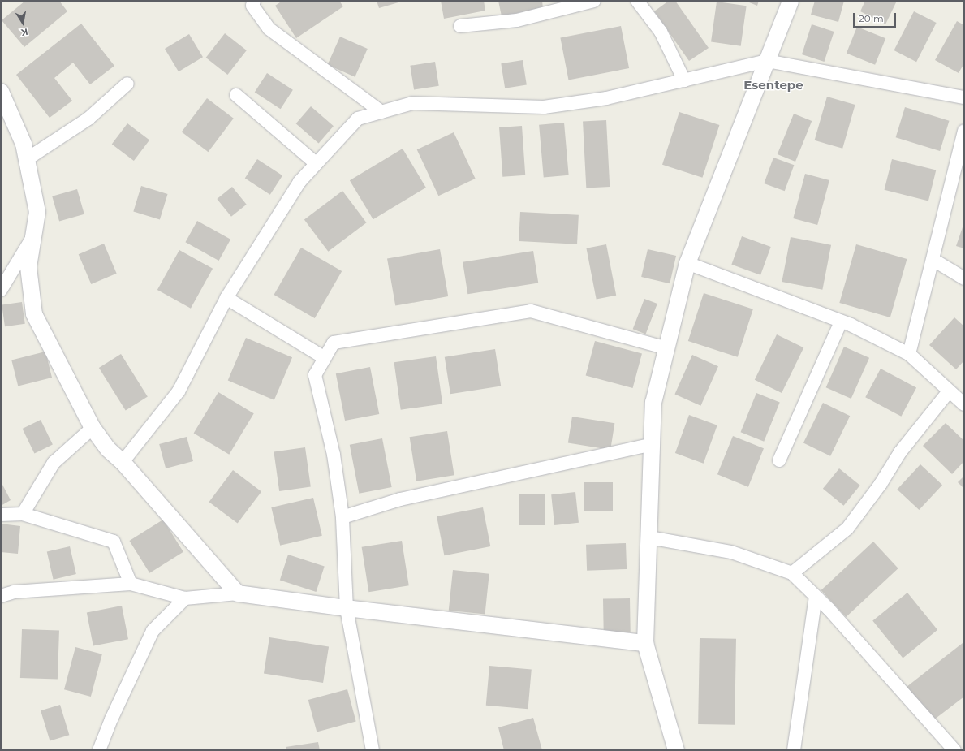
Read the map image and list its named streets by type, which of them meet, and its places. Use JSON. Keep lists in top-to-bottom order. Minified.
{"districts":["Esentepe"],"scale_bar":"20 m","north":"bottom"}
